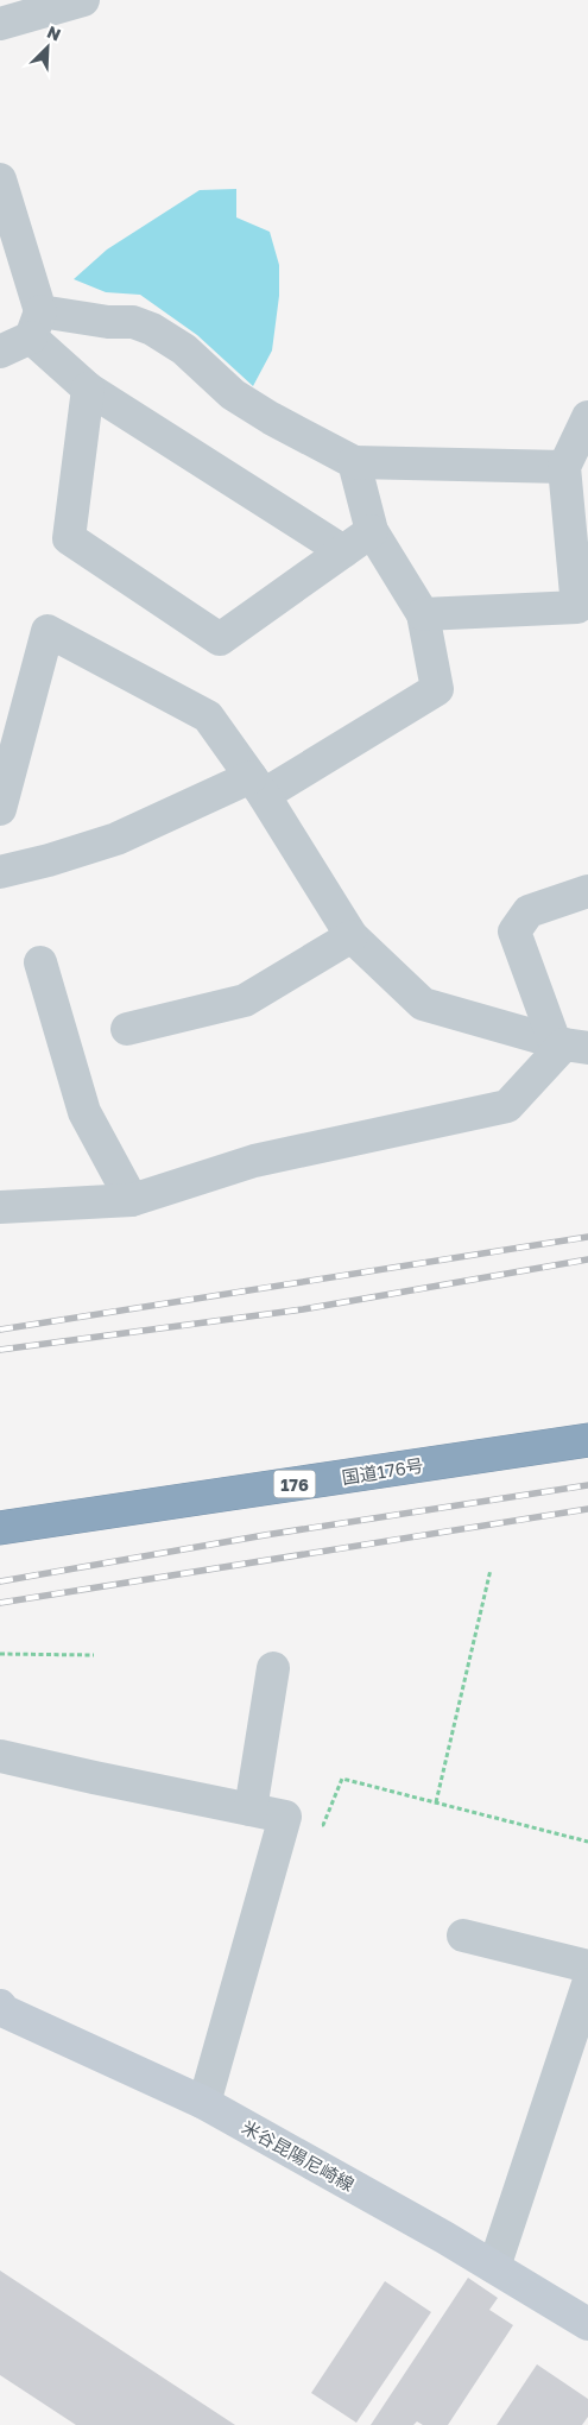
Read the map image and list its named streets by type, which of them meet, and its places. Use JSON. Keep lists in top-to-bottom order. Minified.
{"streets":{"highway":["国道176号","176"],"main road":["米谷昆陽尼崎線"]},"north":"top right"}
